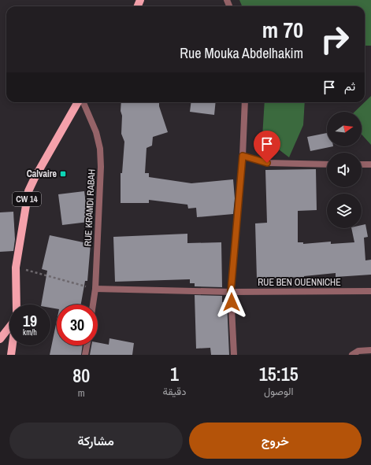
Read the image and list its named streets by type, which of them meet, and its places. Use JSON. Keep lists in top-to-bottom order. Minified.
{"streets":{"main road":["CW 14"],"street":["RUE KRAMDI RABAH","RUE BEN OUENNICHE"]},"crossings":[["RUE KRAMDI RABAH","RUE BEN OUENNICHE"]],"places":{"transit":["Calvaire"]},"north":"right","page":{"turn":["70 m","Rue Mouka Abdelhakim"],"then":"ثم","speed":"19 km/h","limit":"30","eta":["15:15","الوصول","1","دقيقة","80","m"],"buttons":["خروج","مشاركة"]}}
